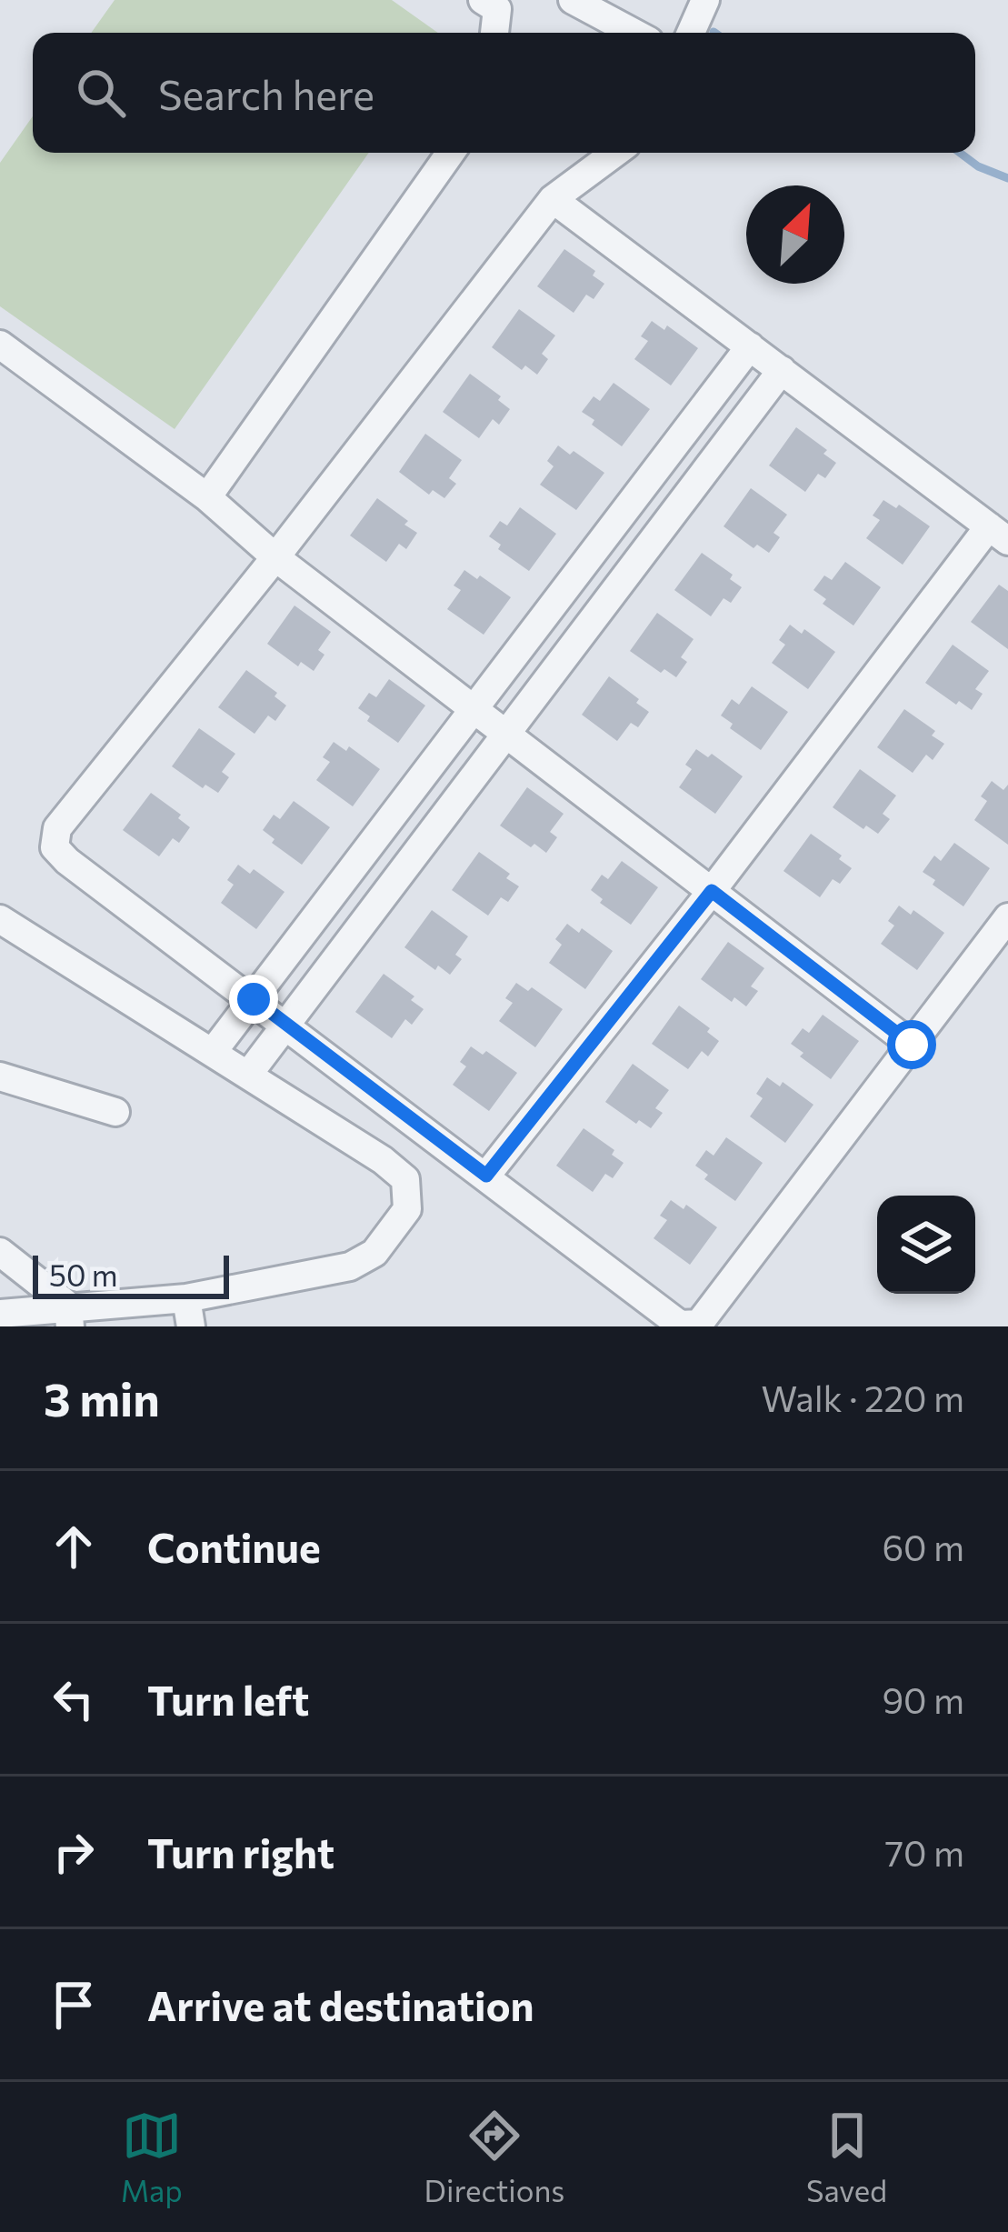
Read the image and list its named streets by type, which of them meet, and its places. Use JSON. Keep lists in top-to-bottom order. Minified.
{"scale_bar":"50 m","north":"top right","page":{"search":"Search here","scale":"50 m","heading":["3 min","Walk · 220 m"],"list":[["Continue","60 m"],["Turn left","90 m"],["Turn right","70 m"],"Arrive at destination"],"nav":["Map","Directions","Saved"]}}
